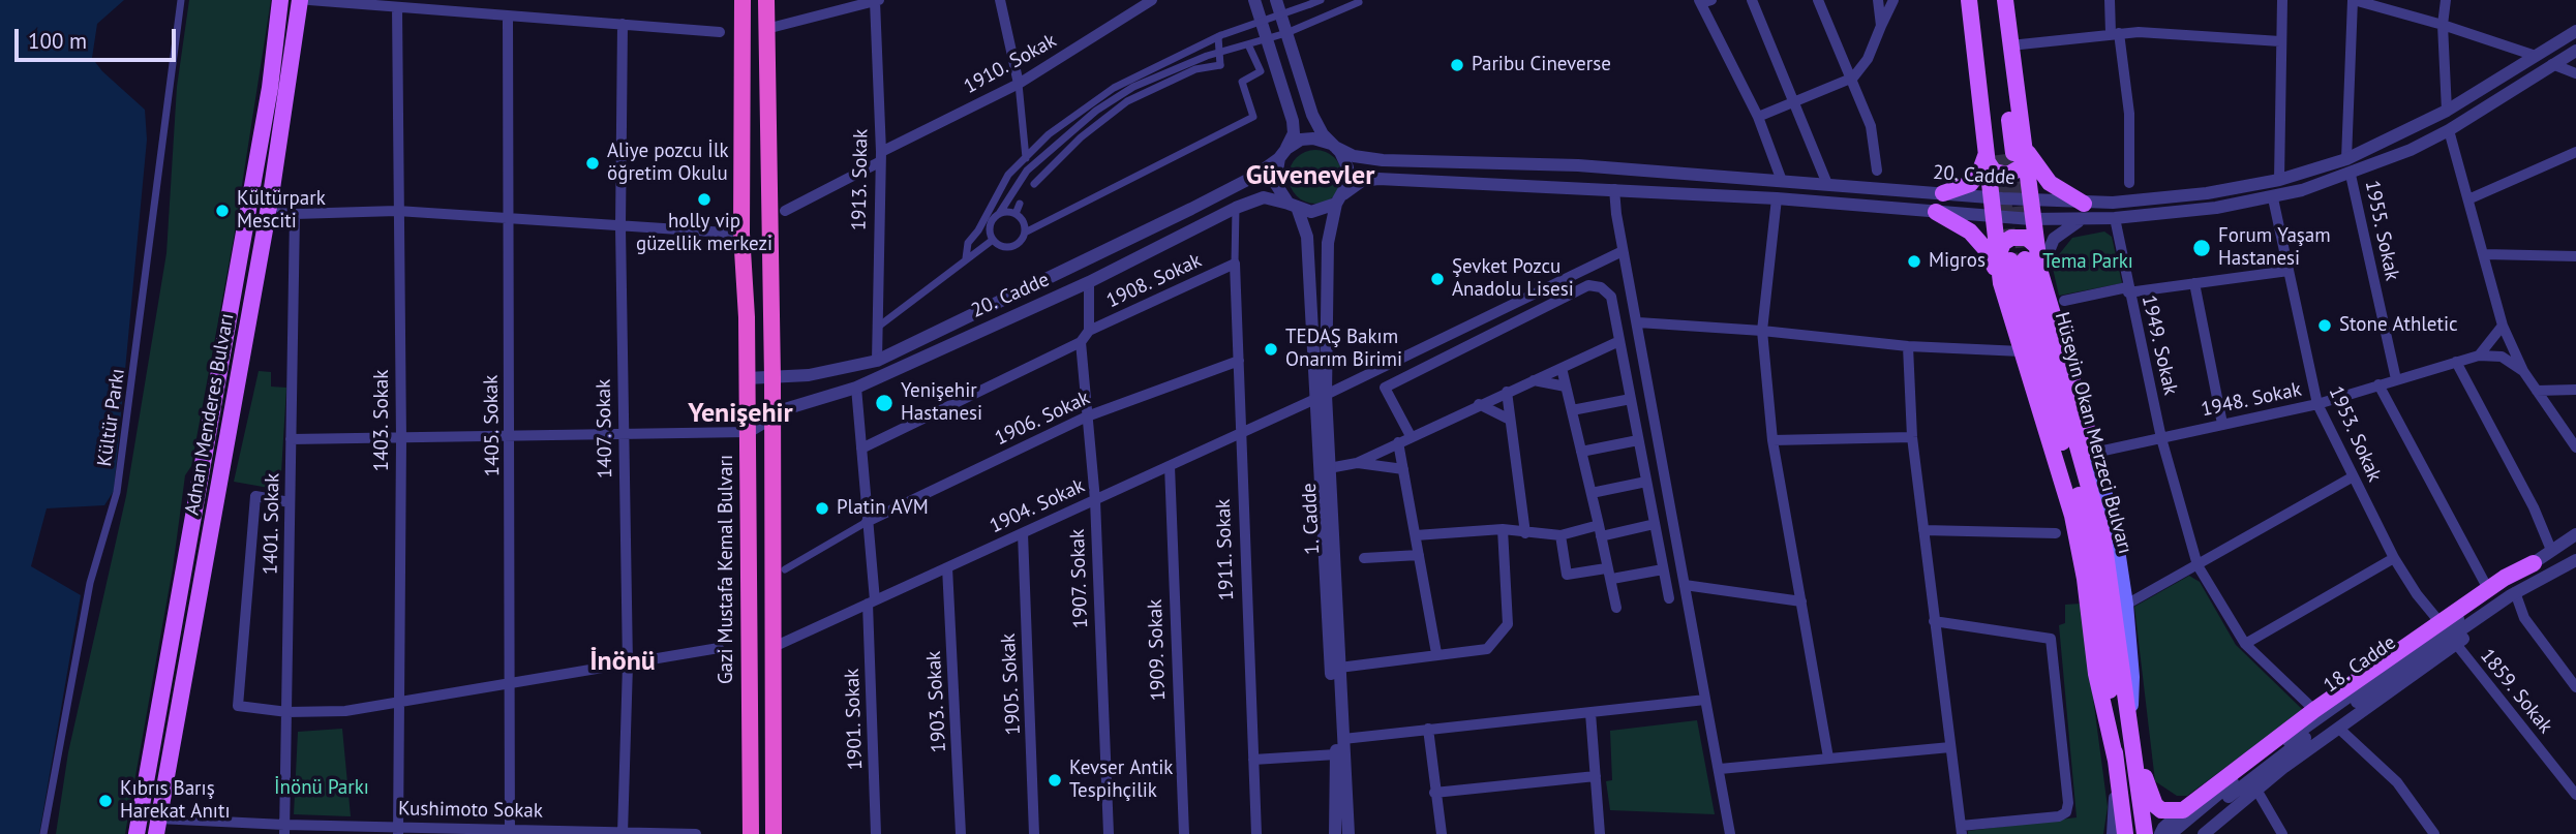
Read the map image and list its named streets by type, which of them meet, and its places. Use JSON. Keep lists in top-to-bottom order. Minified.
{"streets":{"highway":["Gazi Mustafa Kemal Bulvarı"],"main road":["Adnan Menderes Bulvarı","Hüseyin Okan Merzeci Bulvarı"],"street":["1910. Sokak","20. Cadde","1913. Sokak","1955. Sokak","1908. Sokak","1949. Sokak","1948. Sokak","Kültür Parkı","1906. Sokak","1403. Sokak","1405. Sokak","1407. Sokak","1953. Sokak","1904. Sokak","1. Cadde","1401. Sokak","1911. Sokak","1907. Sokak","1909. Sokak","18. Cadde","1905. Sokak","1859. Sokak","1903. Sokak","1901. Sokak","Kushimoto Sokak"]},"crossings":[["1910. Sokak","1913. Sokak"],["20. Cadde","1913. Sokak"],["20. Cadde","1955. Sokak"],["20. Cadde","1949. Sokak"],["20. Cadde","1953. Sokak"],["20. Cadde","1. Cadde"],["20. Cadde","Gazi Mustafa Kemal Bulvarı"],["20. Cadde","1901. Sokak"],["1955. Sokak","1948. Sokak"],["1908. Sokak","1911. Sokak"],["1949. Sokak","1948. Sokak"],["1948. Sokak","1953. Sokak"],["Adnan Menderes Bulvarı","Kushimoto Sokak"],["1906. Sokak","1911. Sokak"],["1906. Sokak","1907. Sokak"],["1906. Sokak","1901. Sokak"],["1403. Sokak","Kushimoto Sokak"],["1405. Sokak","Kushimoto Sokak"],["1407. Sokak","Kushimoto Sokak"],["1904. Sokak","1. Cadde"],["1904. Sokak","1911. Sokak"],["1904. Sokak","1907. Sokak"],["1904. Sokak","1909. Sokak"],["1904. Sokak","1905. Sokak"],["1904. Sokak","1903. Sokak"],["1904. Sokak","1901. Sokak"],["1401. Sokak","Kushimoto Sokak"]],"districts":["Güvenevler","Yenişehir","İnönü"],"parks":["Tema Parkı","İnönü Parkı"],"places":["Paribu Cineverse","Aliye pozcu İlk öğretim Okulu","holly vip güzellik merkezi","Kültürpark Mesciti","Forum Yaşam Hastanesi","Migros","Şevket Pozcu Anadolu Lisesi","Stone Athletic","TEDAŞ Bakım Onarım Birimi","Yenişehir Hastanesi","Platin AVM","Kevser Antik Tespihçilik","Kıbrıs Barış Harekat Anıtı"],"scale_bar":"100 m"}
